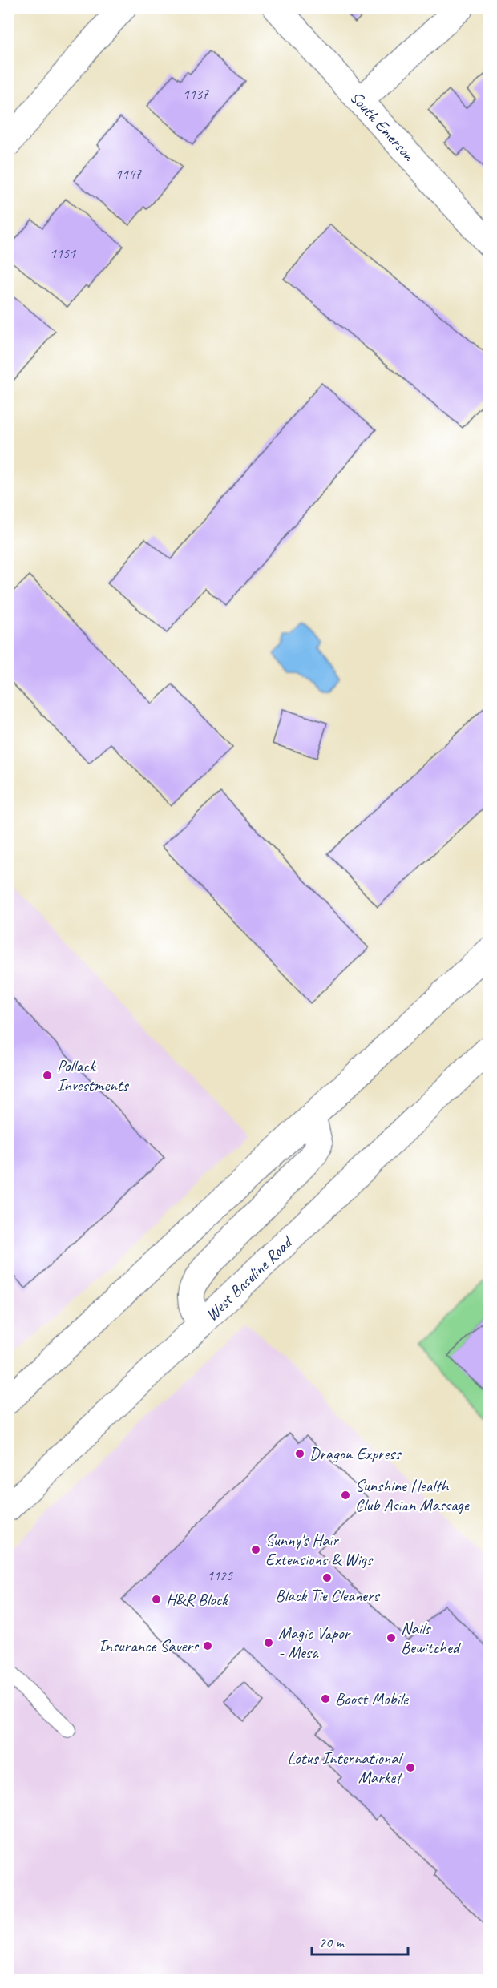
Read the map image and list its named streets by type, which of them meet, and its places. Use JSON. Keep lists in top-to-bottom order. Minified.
{"streets":{"main road":["South Emerson","West Baseline Road"]},"places":["Pollack Investments","Dragon Express","Sunshine Health Club Asian Massage","Sunny's Hair Extensions & Wigs","Black Tie Cleaners","H&R Block","Nails Bewitched","Magic Vapor - Mesa","Insurance Savers","Boost Mobile","Lotus International Market"],"house_numbers":["1137","1147","1151","1125"],"scale_bar":"20 m"}
